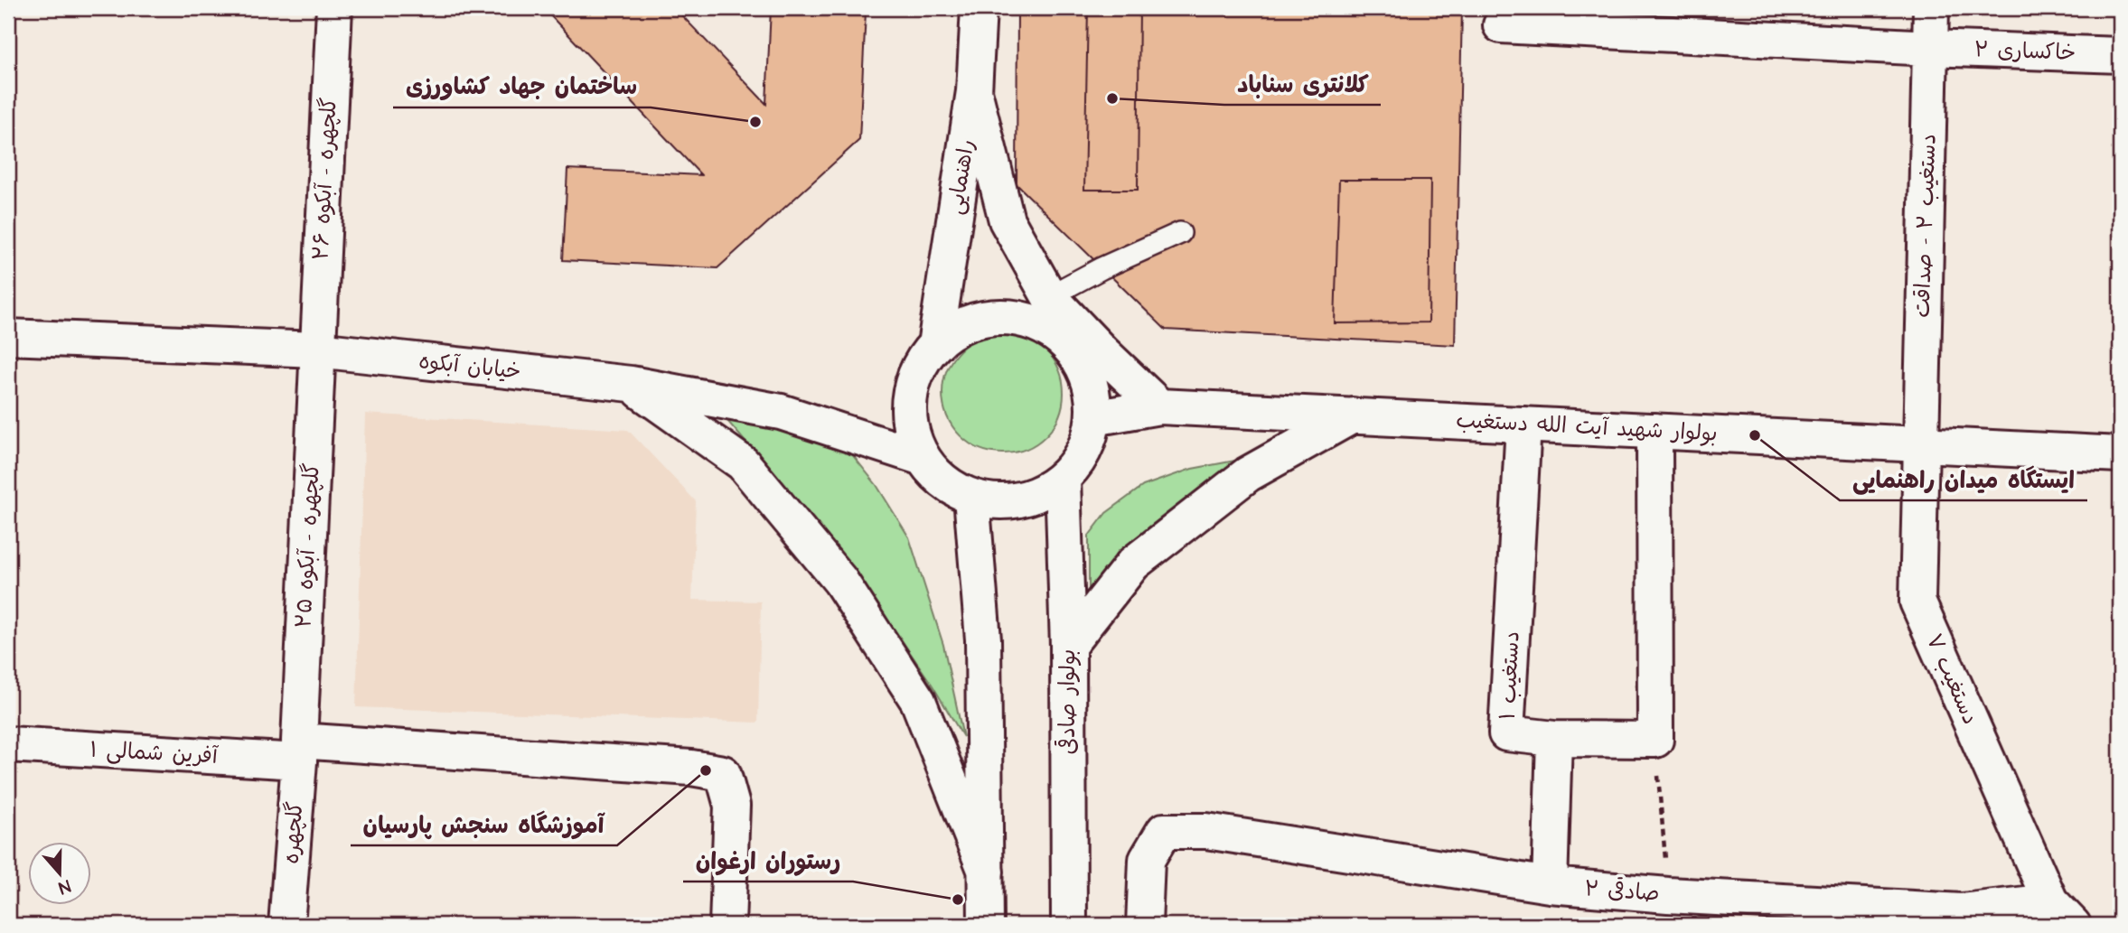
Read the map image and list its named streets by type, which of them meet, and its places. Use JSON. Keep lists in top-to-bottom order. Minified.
{"streets":{"street":["خاکساری ۲","راهنمایی","گلچهره - آبکوه ۲۶","دستغیب ۲ - صداقت","خیابان آبکوه","بولوار شهید آیت الله دستغیب","گلچهره - آبکوه ۲۵","دستغیب ۱","دستغیب ۷","بولوار صادقی","آفرين شمالى ١","گلچهره","صادقی ۲"]},"crossings":[["خاکساری ۲","دستغیب ۲ - صداقت"],["راهنمایی","خیابان آبکوه"],["راهنمایی","بولوار شهید آیت الله دستغیب"],["راهنمایی","بولوار صادقی"],["گلچهره - آبکوه ۲۶","خیابان آبکوه"],["گلچهره - آبکوه ۲۶","گلچهره - آبکوه ۲۵"],["دستغیب ۲ - صداقت","بولوار شهید آیت الله دستغیب"],["دستغیب ۲ - صداقت","دستغیب ۷"],["خیابان آبکوه","بولوار شهید آیت الله دستغیب"],["خیابان آبکوه","گلچهره - آبکوه ۲۵"],["خیابان آبکوه","بولوار صادقی"],["بولوار شهید آیت الله دستغیب","دستغیب ۱"],["بولوار شهید آیت الله دستغیب","دستغیب ۷"],["بولوار شهید آیت الله دستغیب","بولوار صادقی"],["گلچهره - آبکوه ۲۵","آفرين شمالى ١"],["گلچهره - آبکوه ۲۵","گلچهره"],["دستغیب ۷","صادقی ۲"],["آفرين شمالى ١","گلچهره"]],"places":["کلانتری سناباد","ساختمان جهاد کشاورزی","ایستگاه میدان راهنمایی","آموزشگاه سنجش پارسیان","رستوران ارغوان"],"north":"bottom"}
